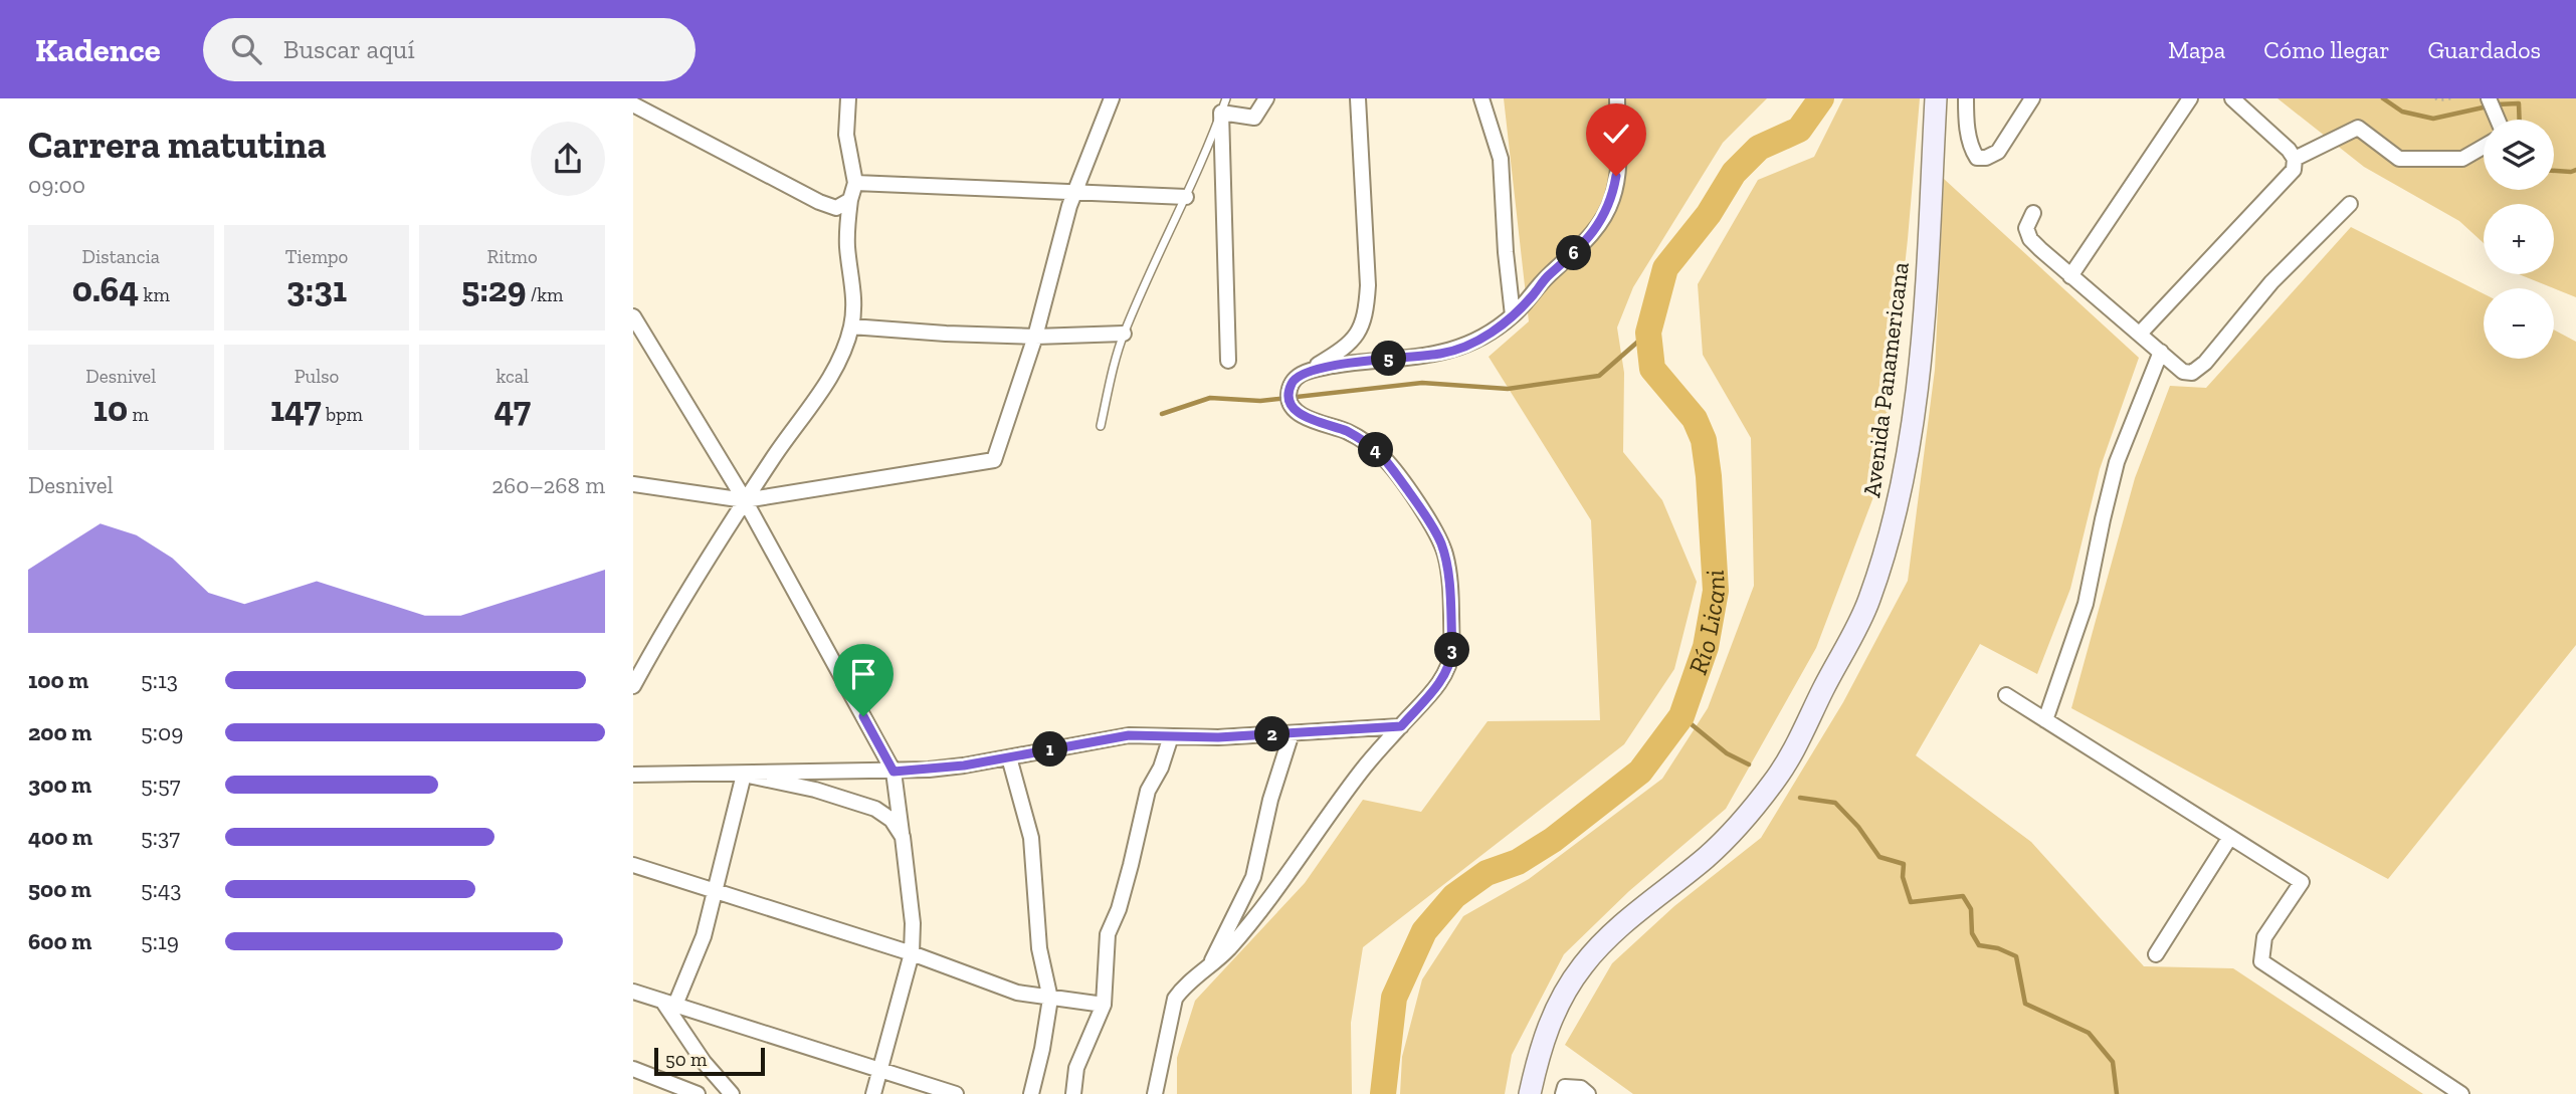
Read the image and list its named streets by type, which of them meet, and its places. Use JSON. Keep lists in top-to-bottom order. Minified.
{"streets":{"main road":["Avenida Panamericana"]},"water":["Río Licani"],"scale_bar":"50 m","page":{"header":"Kadence","search":"Buscar aquí","nav":["Mapa","Cómo llegar","Guardados"],"heading":["Carrera matutina","09:00"],"map_buttons":["+","−"],"stats":[["Distancia","0.64 km"],["Tiempo","3:31"],["Ritmo","5:29 /km"],["Desnivel","10 m"],["Pulso","147 bpm"],["kcal","47"]],"pins":["6","5","4","3","2","1"],"chart":["Desnivel","260–268 m"],"list":[{"name":"100 m","note":"5:13"},{"name":"200 m","note":"5:09"},{"name":"300 m","note":"5:57"},{"name":"400 m","note":"5:37"},{"name":"500 m","note":"5:43"},{"name":"600 m","note":"5:19"}],"scale":"50 m"}}
